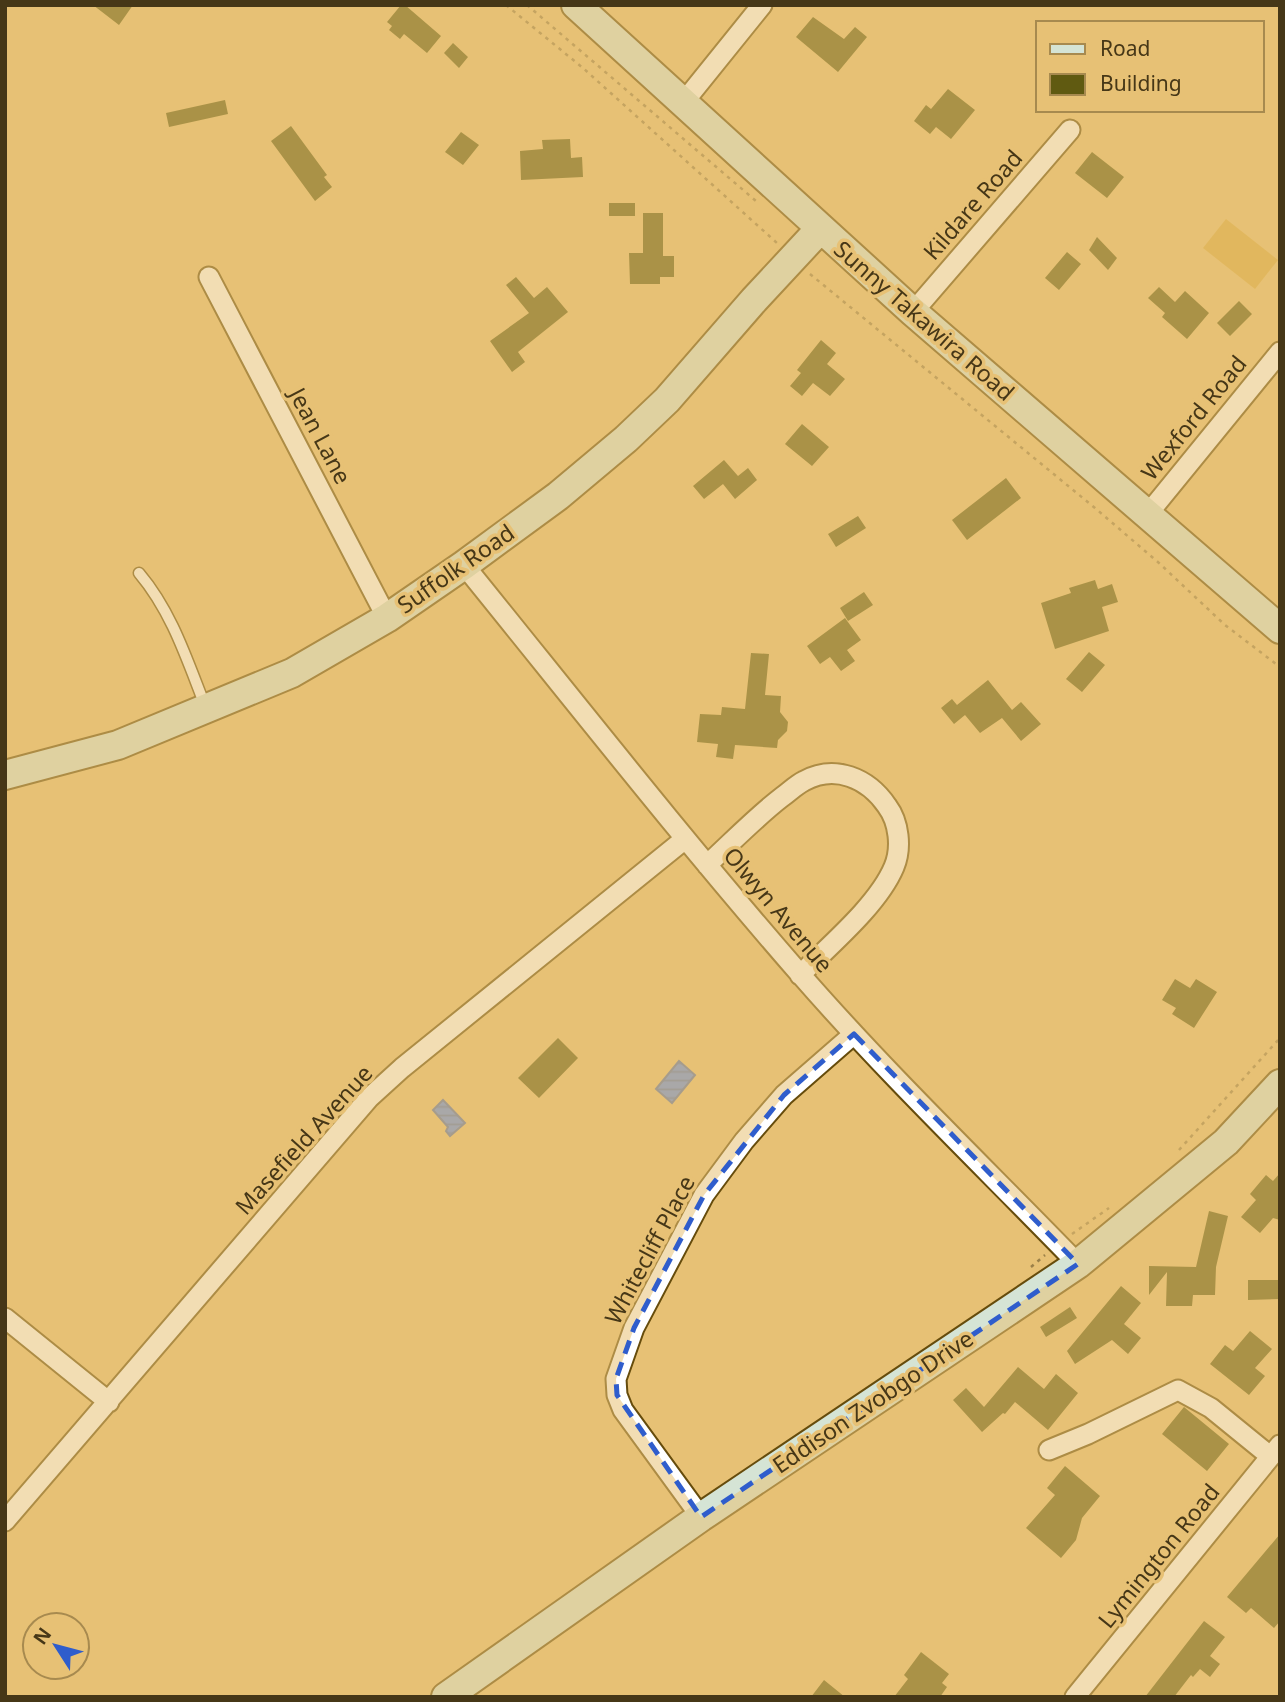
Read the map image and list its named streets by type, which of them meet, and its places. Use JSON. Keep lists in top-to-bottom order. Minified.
{"streets":{"street":["Kildare Road","Sunny Takawira Road","Wexford Road","Jean Lane","Suffolk Road","Olwyn Avenue","Masefield Avenue","Whitecliff Place","Eddison Zvobgo Drive","Lymington Road"]},"crossings":[["Kildare Road","Sunny Takawira Road"],["Sunny Takawira Road","Wexford Road"],["Sunny Takawira Road","Suffolk Road"],["Jean Lane","Suffolk Road"],["Suffolk Road","Olwyn Avenue"],["Olwyn Avenue","Masefield Avenue"],["Olwyn Avenue","Whitecliff Place"],["Olwyn Avenue","Eddison Zvobgo Drive"],["Whitecliff Place","Eddison Zvobgo Drive"]],"legend":["Road","Building"],"north":"top left"}
